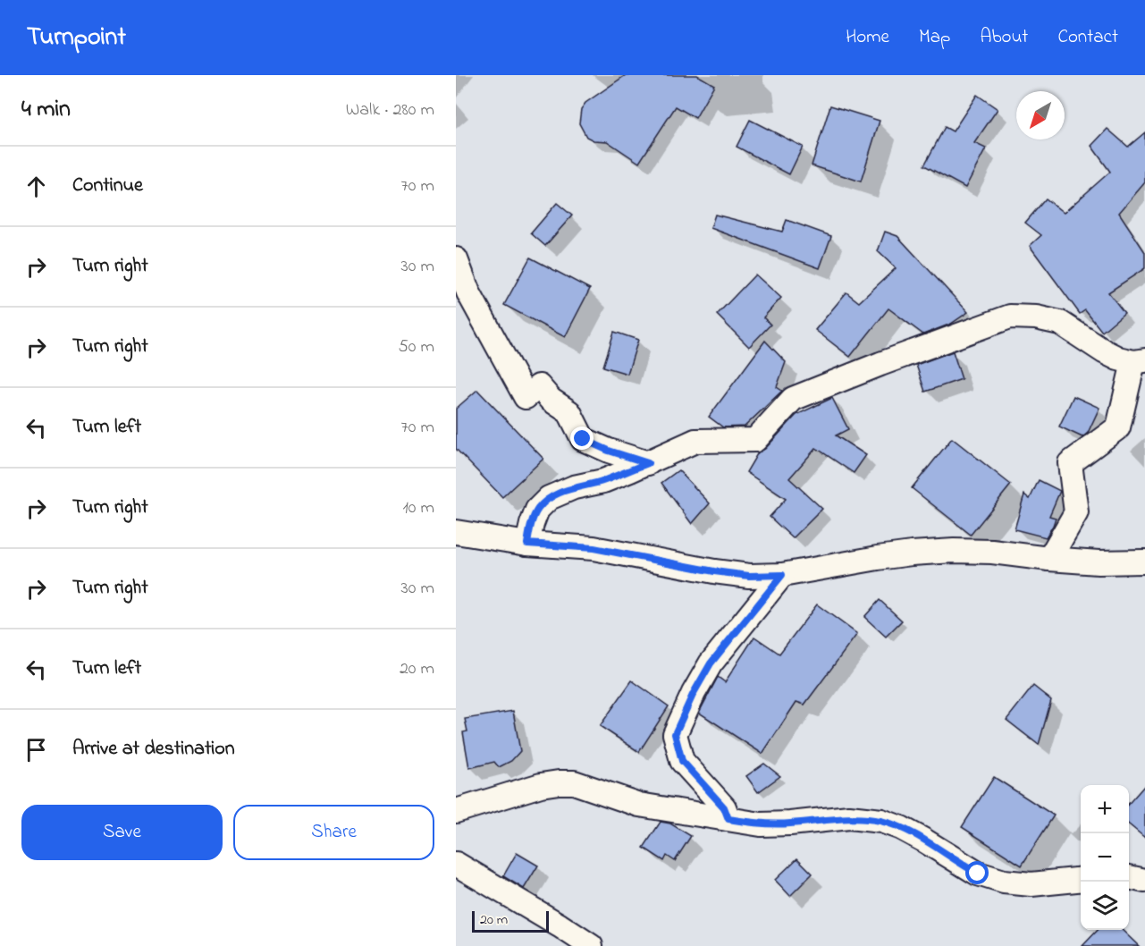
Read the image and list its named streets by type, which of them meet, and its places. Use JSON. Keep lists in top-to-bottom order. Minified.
{"scale_bar":"20 m","north":"bottom left","page":{"header":"Turnpoint","nav":["Home","Map","About","Contact"],"heading":["4 min","Walk · 280 m"],"list":[["Continue","70 m"],["Turn right","30 m"],["Turn right","50 m"],["Turn left","70 m"],["Turn right","10 m"],["Turn right","30 m"],["Turn left","20 m"],"Arrive at destination"],"map_buttons":["+","−"],"buttons":["Save","Share"],"scale":"20 m"}}
